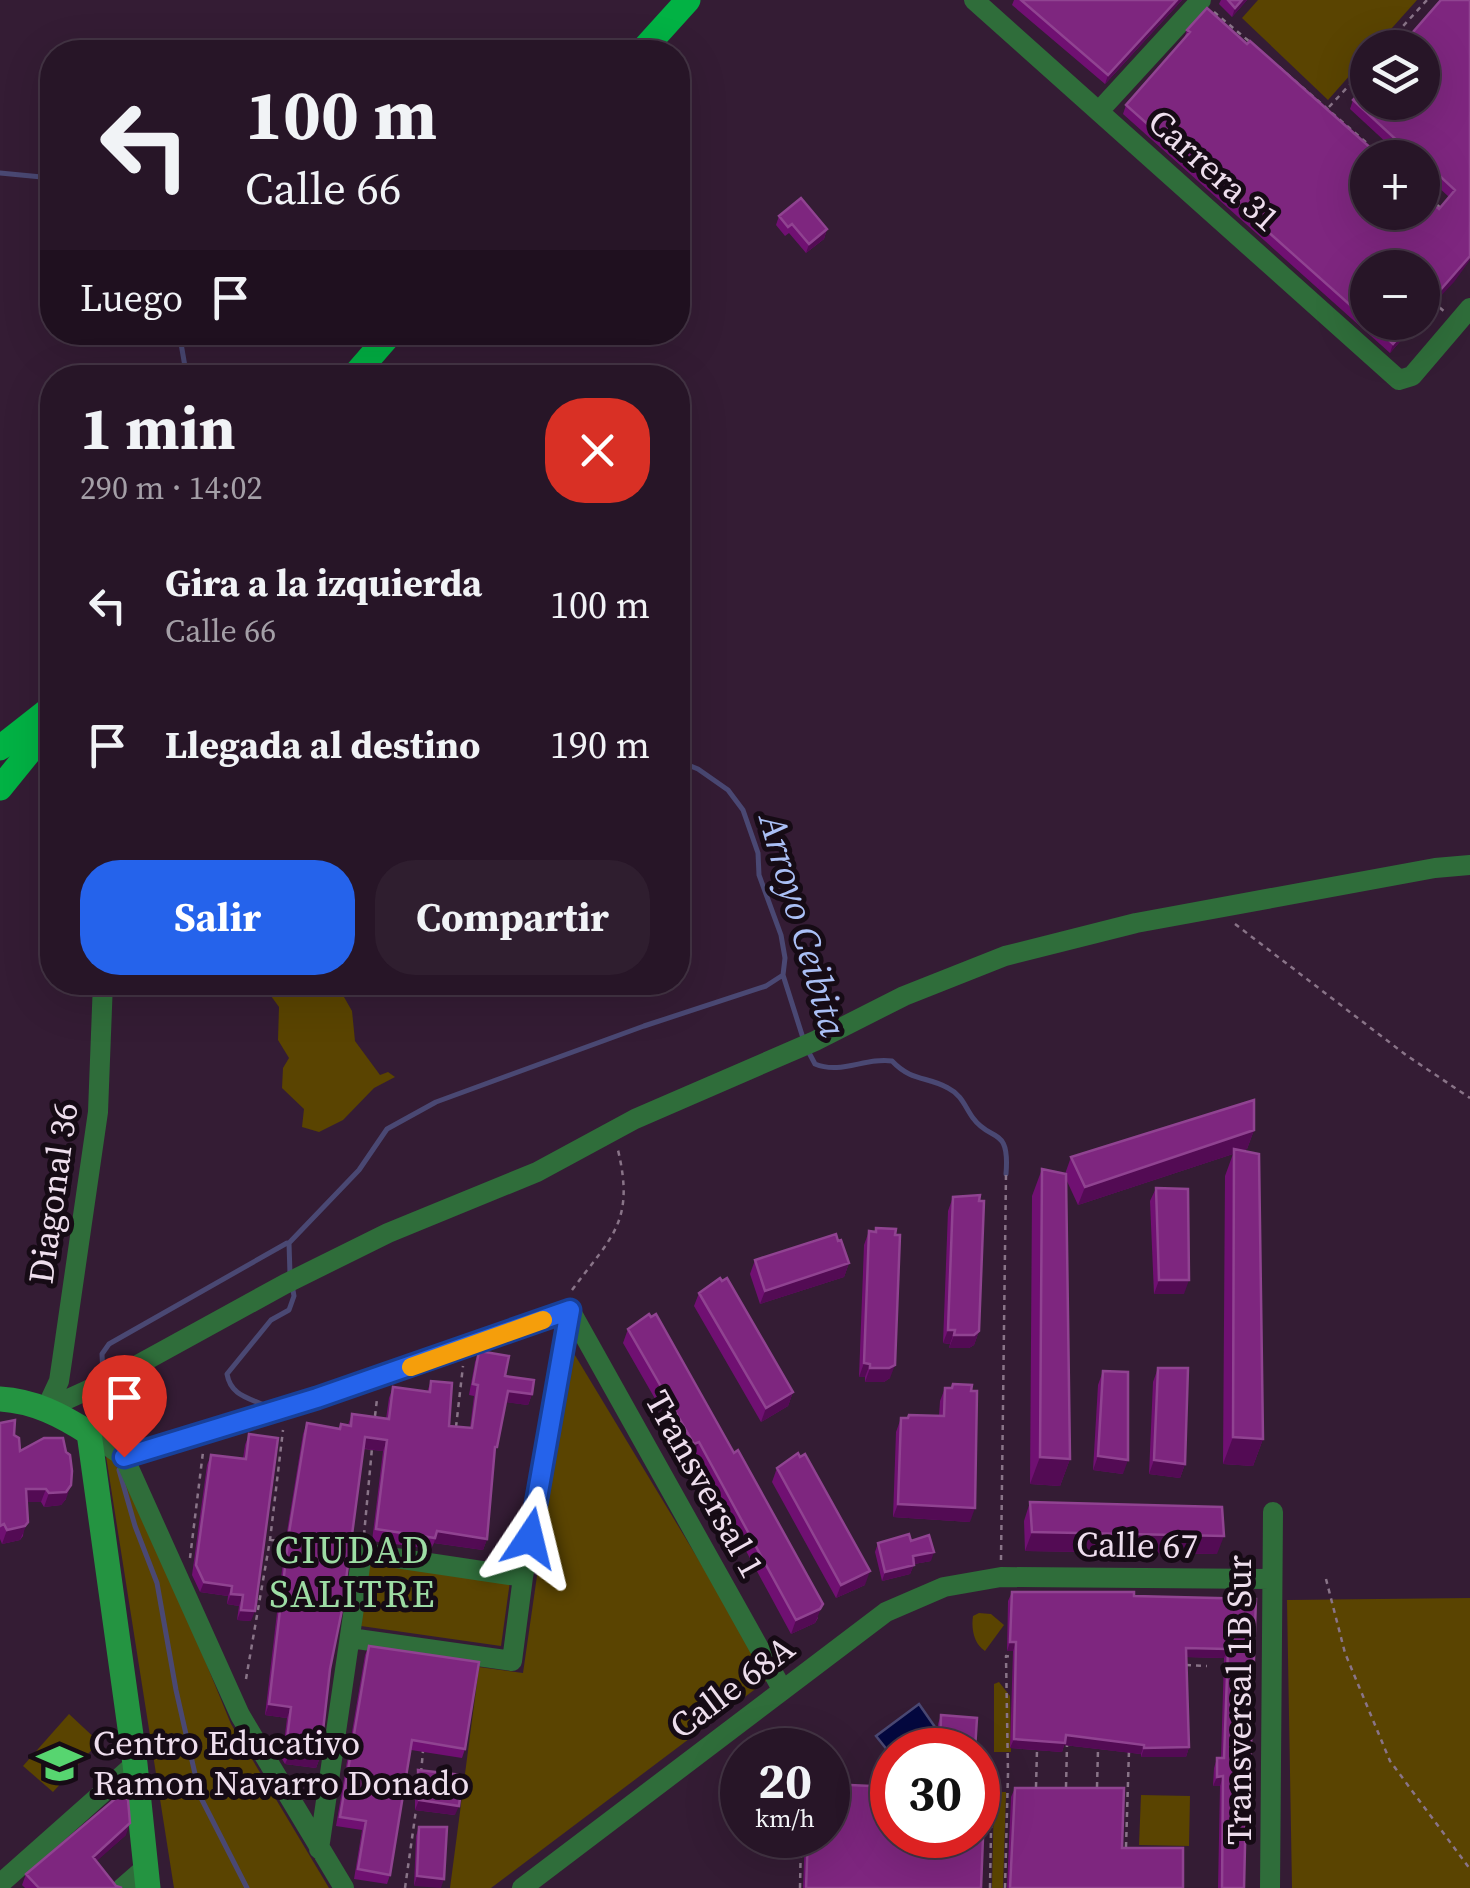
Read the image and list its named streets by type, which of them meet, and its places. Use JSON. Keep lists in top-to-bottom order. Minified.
{"streets":{"street":["Carrera 31","Diagonal 36","Transversal 1","Calle 67","Calle 68A","Transversal 1B Sur"]},"crossings":[["Transversal 1","Calle 68A"],["Calle 67","Calle 68A"],["Calle 67","Transversal 1B Sur"]],"districts":["CIUDAD SALITRE"],"water":["Arroyo Ceibita"],"places":{"school or university":["Centro Educativo Ramon Navarro Donado"]},"page":{"map_buttons":["+","−"],"turn":["100 m","Calle 66"],"then":"Luego","heading":["1 min","290 m · 14:02"],"list":[{"name":"Gira a la izquierda","note":"Calle 66","value":"100 m"},{"name":"Llegada al destino","value":"190 m"}],"buttons":["Salir","Compartir"],"speed":"20 km/h","limit":"30"}}
